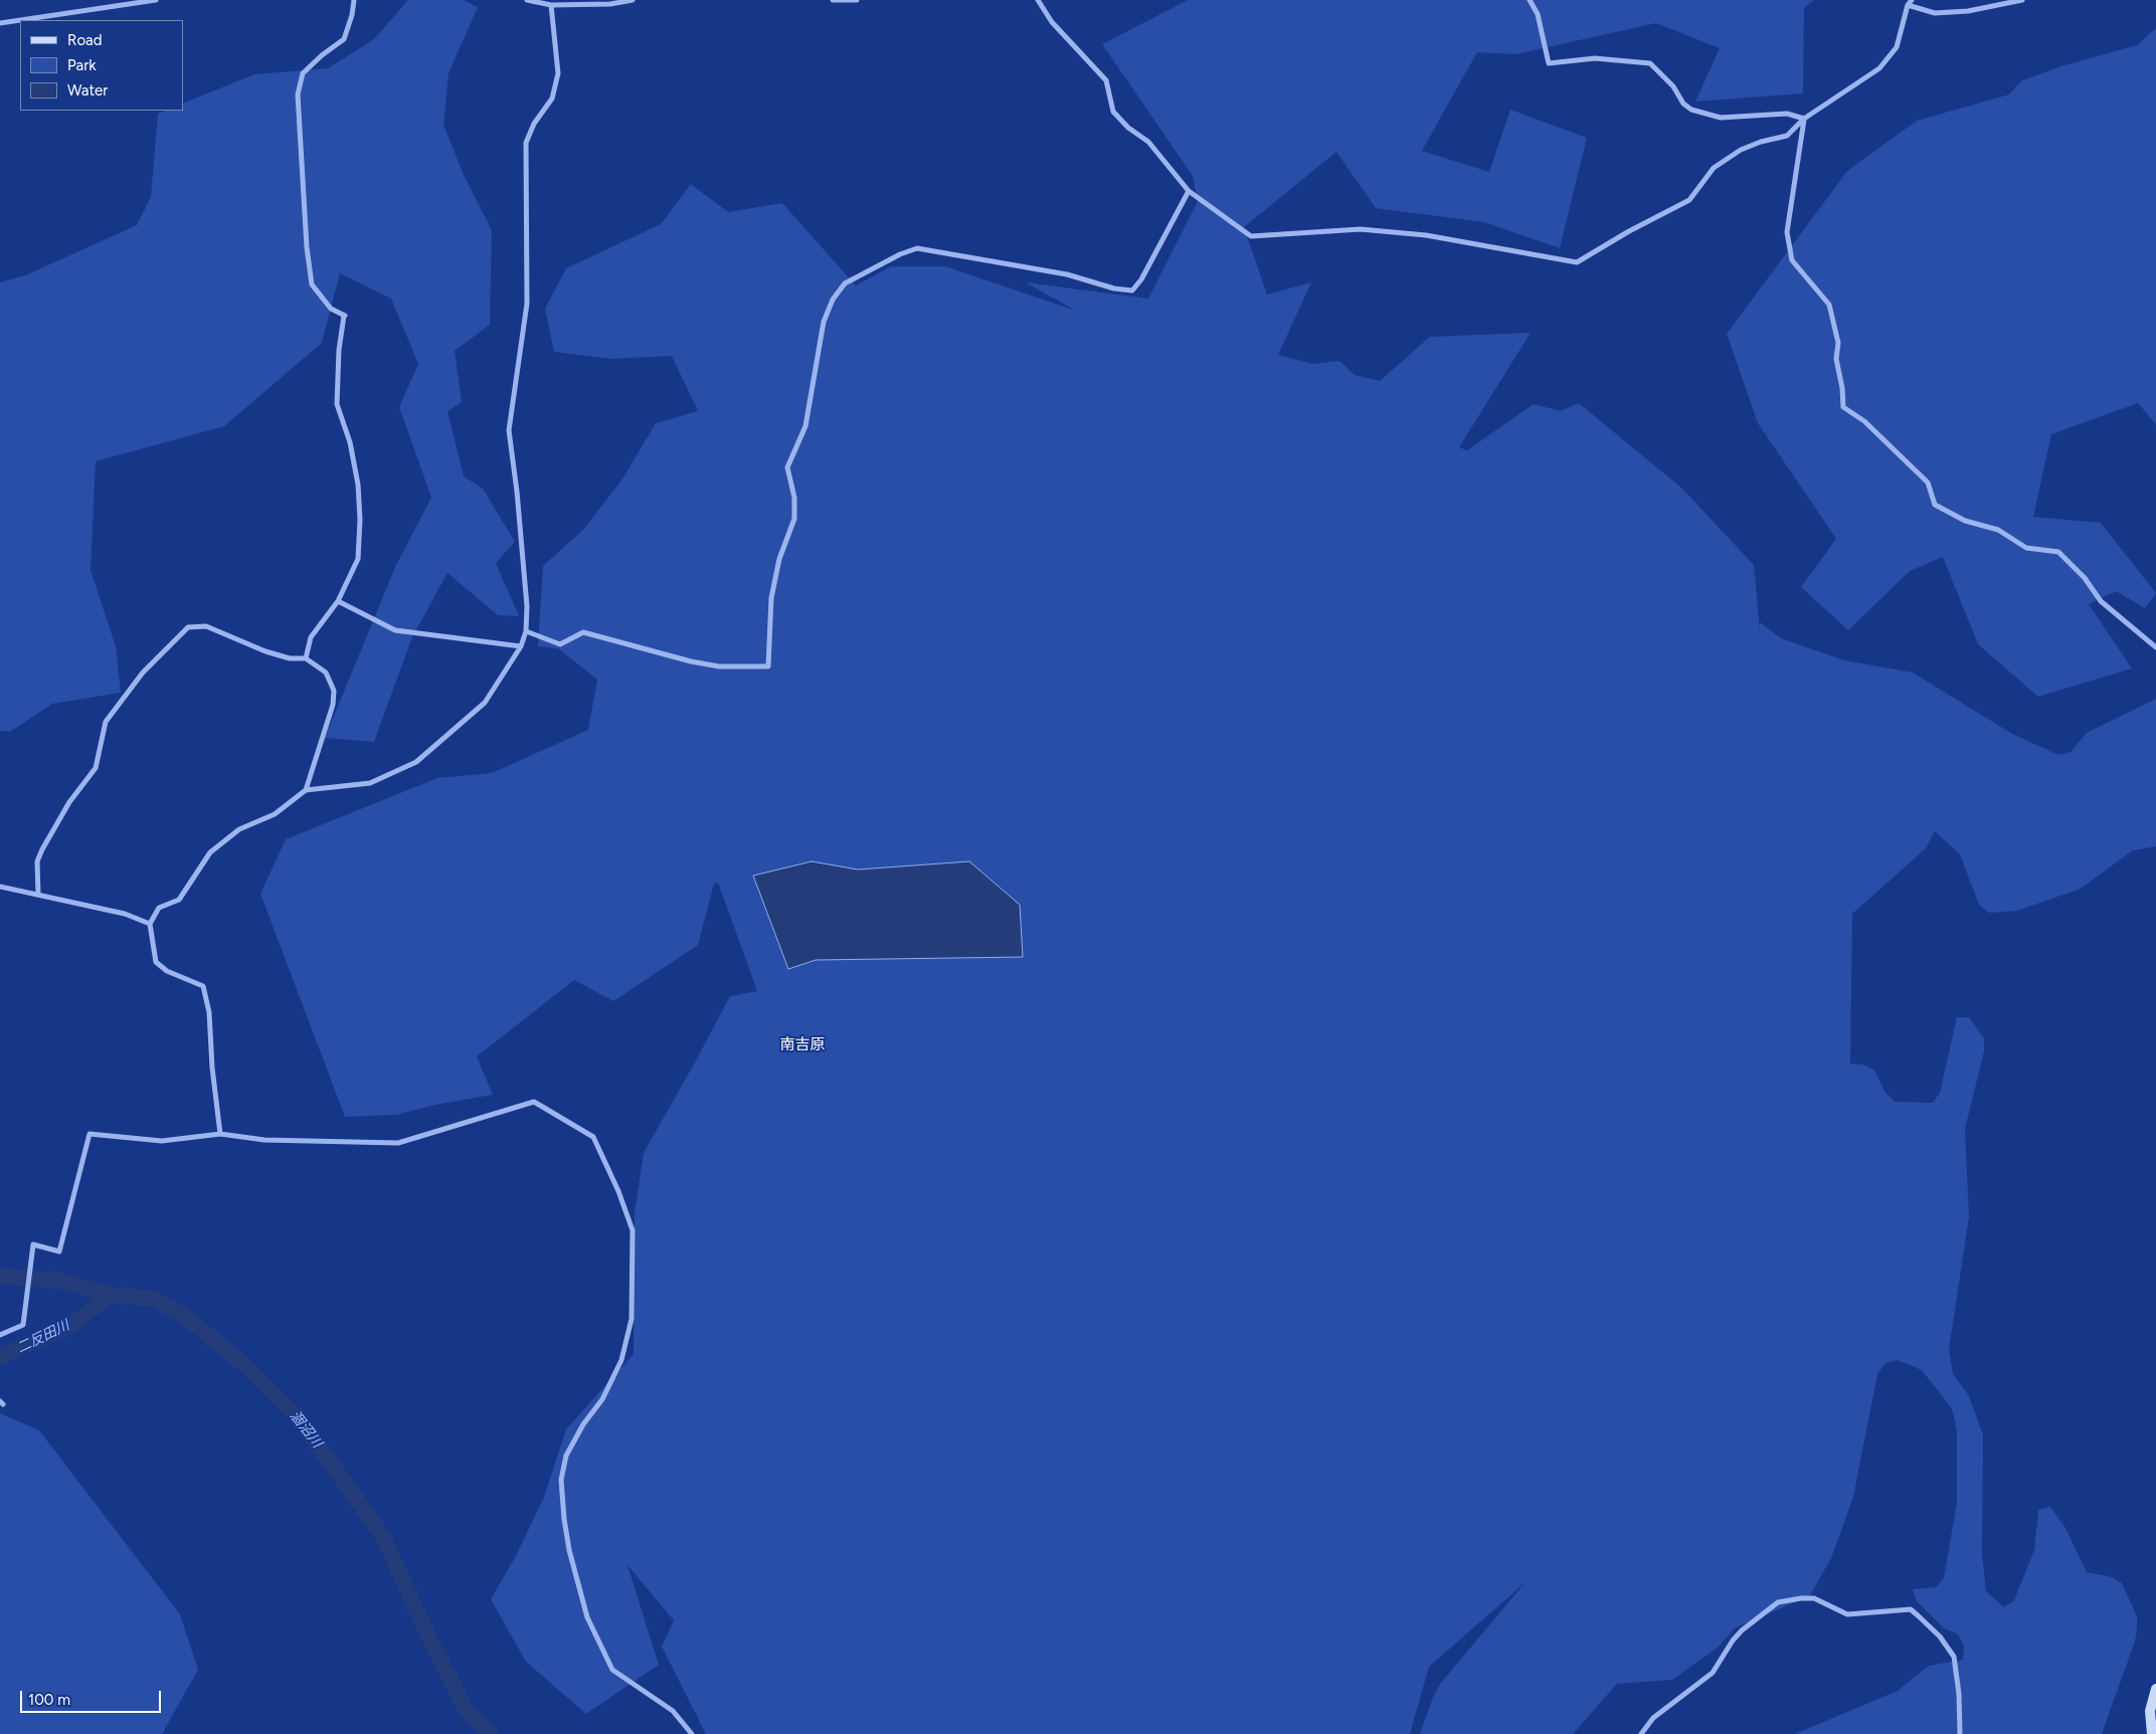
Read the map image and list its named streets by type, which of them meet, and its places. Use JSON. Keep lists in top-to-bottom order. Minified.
{"districts":["南吉原"],"water":["二反田川","涸沼川"],"legend":["Road","Park","Water"],"scale_bar":"100 m"}
